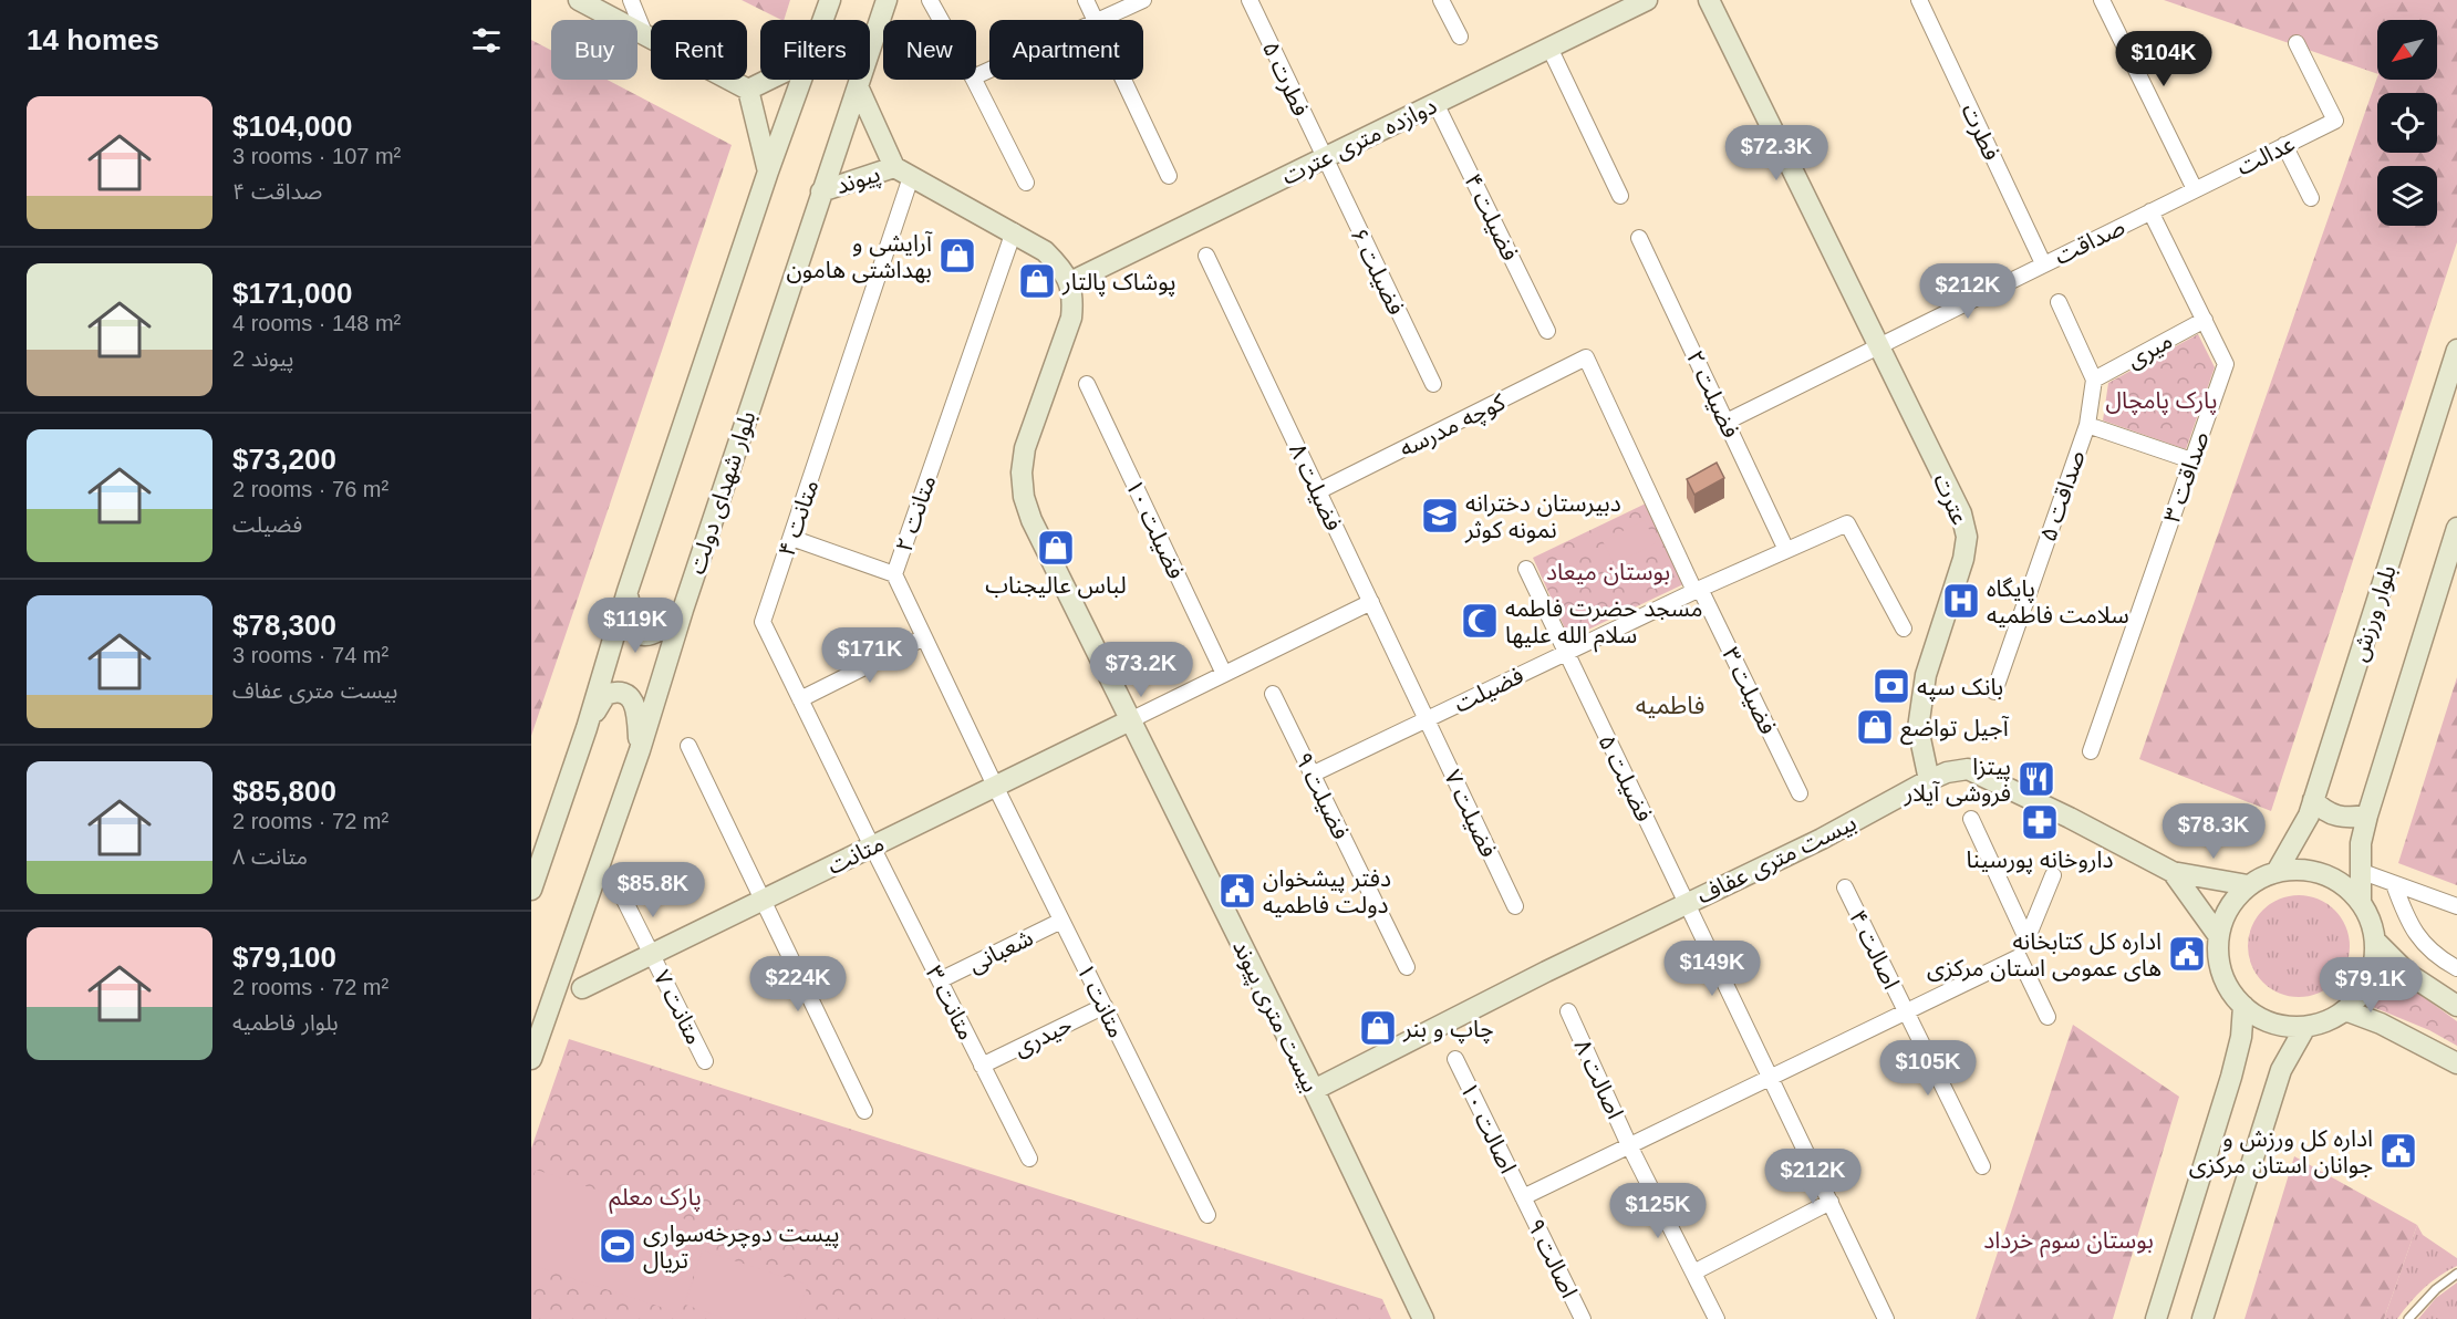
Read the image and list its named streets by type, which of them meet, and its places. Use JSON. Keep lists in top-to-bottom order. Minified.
{"streets":{"street":["فطرت ۵","فطرت","دوازده متری عترت","عدالت","پیوند","فضیلت ۴","صداقت","فضیلت ۶","میری","فضیلت ۲","کوچه مدرسه","صداقت ۳","فضیلت ۸","بلوار شهدای دولت","صداقت ۵","عترت","متانت ۲","متانت ۴","فضیلت ۱۰","بلوار ورزش","فضیلت","فضیلت ۳","فضیلت ۵","فضیلت ۹","فضیلت ۷","متانت","بیست متری عفاف","اصالت ۴","شعبانی","متانت ۱","متانت ۳","متانت ۷","بیست متری پیوند","حیدری","اصالت ۸","اصالت ۱۰","اصالت ۹"]},"crossings":[["فطرت ۵","دوازده متری عترت"],["فطرت ۵","فضیلت ۶"],["فطرت","صداقت"],["دوازده متری عترت","فضیلت ۴"],["دوازده متری عترت","فضیلت ۶"],["دوازده متری عترت","بیست متری پیوند"],["عدالت","صداقت"],["پیوند","بلوار شهدای دولت"],["پیوند","متانت ۴"],["صداقت","صداقت ۳"],["صداقت","عترت"],["میری","صداقت ۳"],["میری","صداقت ۵"],["فضیلت ۲","فضیلت"],["کوچه مدرسه","فضیلت ۸"],["کوچه مدرسه","فضیلت ۳"],["فضیلت ۸","فضیلت"],["فضیلت ۸","فضیلت ۷"],["عترت","بیست متری عفاف"],["متانت ۲","متانت"],["متانت ۲","متانت ۱"],["متانت ۴","متانت"],["متانت ۴","متانت ۳"],["بلوار ورزش","بیست متری عفاف"],["فضیلت","فضیلت ۳"],["فضیلت","فضیلت ۵"],["فضیلت","فضیلت ۹"],["فضیلت","فضیلت ۷"],["فضیلت ۵","بیست متری عفاف"],["متانت","متانت ۱"],["متانت","متانت ۳"],["متانت","متانت ۷"],["متانت","بیست متری پیوند"],["بیست متری عفاف","بیست متری پیوند"],["شعبانی","متانت ۱"],["شعبانی","متانت ۳"],["متانت ۱","حیدری"],["متانت ۳","حیدری"],["اصالت ۱۰","اصالت ۹"]],"districts":["فاطمیه"],"parks":["پارک پامچال","بوستان میعاد","پارک معلم","بوستان سوم خرداد"],"places":{"shop":["آرایشی و بهداشتی هامون","پوشاک پالتار","لباس عالیجناب","آجیل تواضع","چاپ و بنر"],"school or university":["دبیرستان دخترانه نمونه کوثر"],"hospital":["پایگاه سلامت فاطمیه"],"mosque":["مسجد حضرت فاطمه سلام الله علیها"],"bank":["بانک سپه"],"restaurant":["پیتزا فروشی آیلار"],"pharmacy":["داروخانه پورسینا"],"public building":["دفتر پیشخوان دولت فاطمیه","اداره کل کتابخانه های عمومی استان مرکزی","اداره کل ورزش و جوانان استان مرکزی"],"sports":["پیست دوچرخه‌سواری تریال"]},"north":"bottom left","page":{"heading":"14 homes","chip":["Buy","Rent","Filters","New","Apartment"],"price":["$104K","$72.3K","$212K","$119K","$171K","$73.2K","$78.3K","$85.8K","$149K","$224K","$79.1K","$105K","$212K","$125K"],"list":[{"name":"$104,000","note":"3 rooms · 107 m² · صداقت ۴"},{"name":"$171,000","note":"4 rooms · 148 m² · پیوند 2"},{"name":"$73,200","note":"2 rooms · 76 m² · فضیلت"},{"name":"$78,300","note":"3 rooms · 74 m² · بیست متری عفاف"},{"name":"$85,800","note":"2 rooms · 72 m² · متانت ۸"},{"name":"$79,100","note":"2 rooms · 72 m² · بلوار فاطمیه"}]}}
